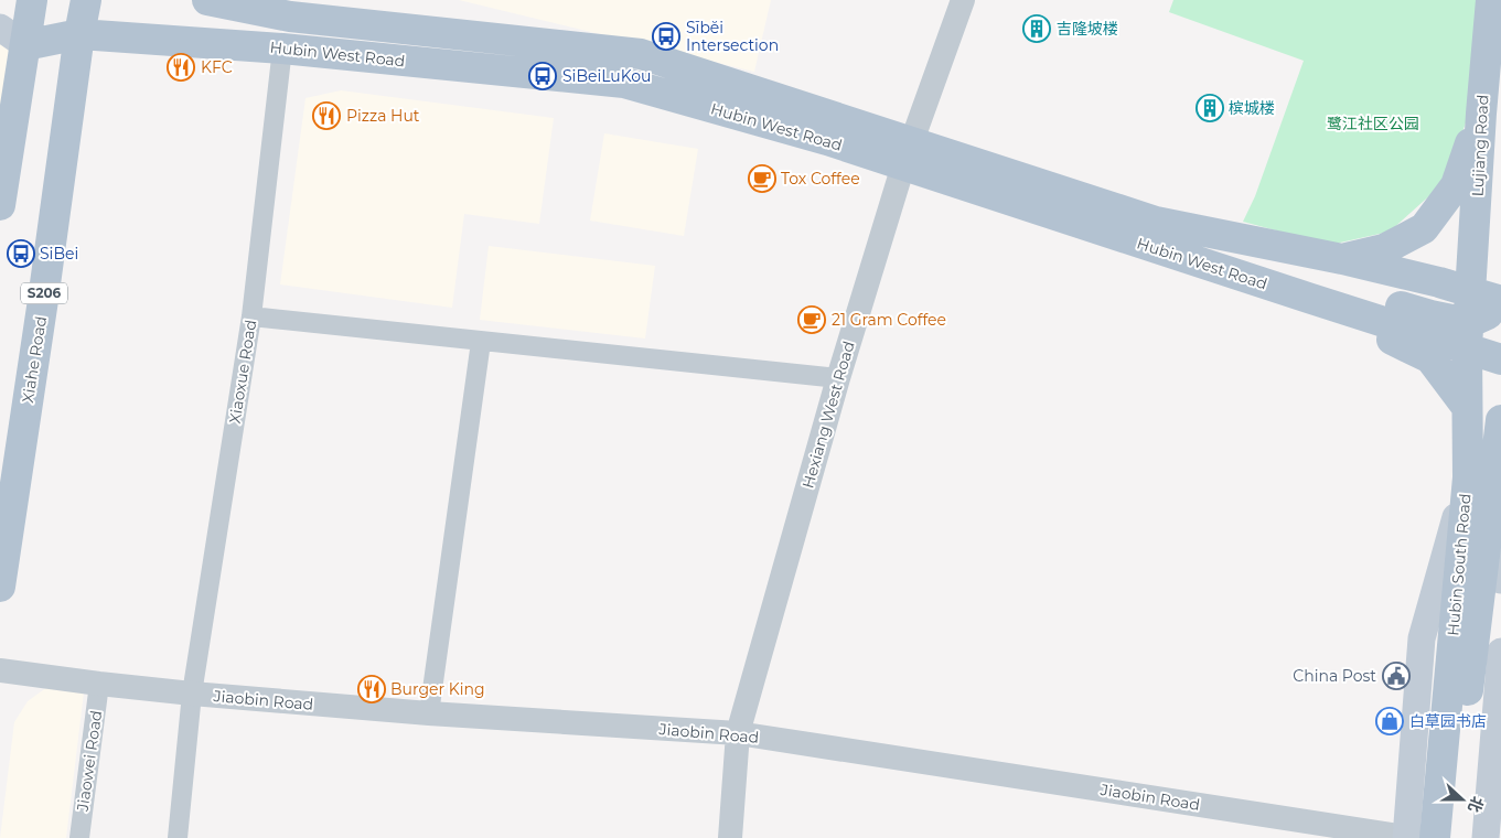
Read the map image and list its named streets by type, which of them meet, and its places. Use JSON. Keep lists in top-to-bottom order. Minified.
{"streets":{"main road":["Hubin West Road","Lujiang Road","S206","Xiahe Road","Hubin South Road"],"street":["Xiaoxue Road","Hexiang West Road","Jiaobin Road","Jiaowei Road"]},"crossings":[["Hubin West Road","Lujiang Road"],["Hubin West Road","Xiahe Road"],["Hubin West Road","Xiaoxue Road"],["Hubin West Road","Hexiang West Road"],["Hubin West Road","Hubin South Road"],["Lujiang Road","Hubin South Road"],["Xiaoxue Road","Jiaobin Road"],["Hexiang West Road","Jiaobin Road"],["Hubin South Road","Jiaobin Road"],["Jiaobin Road","Jiaowei Road"]],"parks":["鹭江社区公园"],"places":{"building":["吉隆坡楼","槟城楼"],"bus stop":["Sībĕi Intersection","SiBeiLuKou","SiBei"],"restaurant":["KFC","Pizza Hut","Burger King"],"cafe":["Tox Coffee","21 Gram Coffee"],"public building":["China Post"],"shop":["白草园书店"]},"north":"right"}
